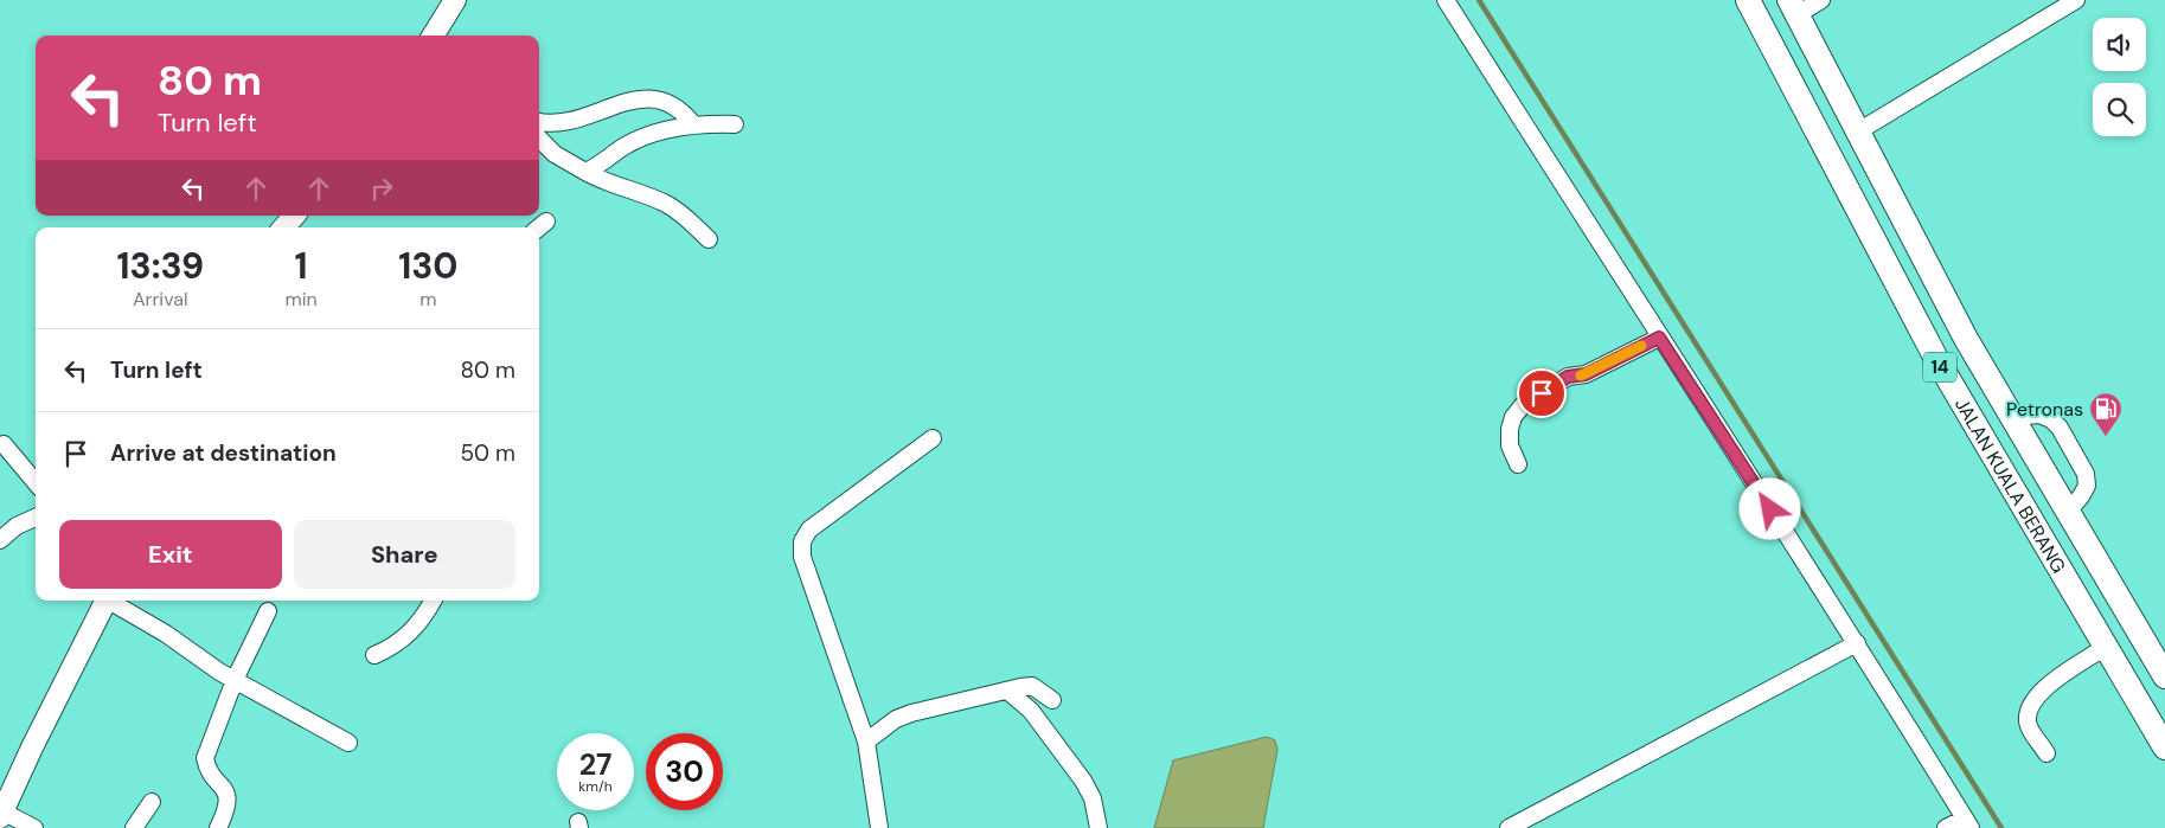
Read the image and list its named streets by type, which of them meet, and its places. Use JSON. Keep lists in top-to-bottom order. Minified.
{"streets":{"highway":["14","JALAN KUALA BERANG"]},"crossings":[["14","JALAN KUALA BERANG"]],"places":{"fuel station":["Petronas"]},"page":{"turn":["80 m","Turn left"],"eta":["13:39","Arrival","1","min","130","m"],"list":[{"name":"Turn left","value":"80 m"},{"name":"Arrive at destination","value":"50 m"}],"buttons":["Exit","Share"],"speed":"27 km/h","limit":"30"}}
